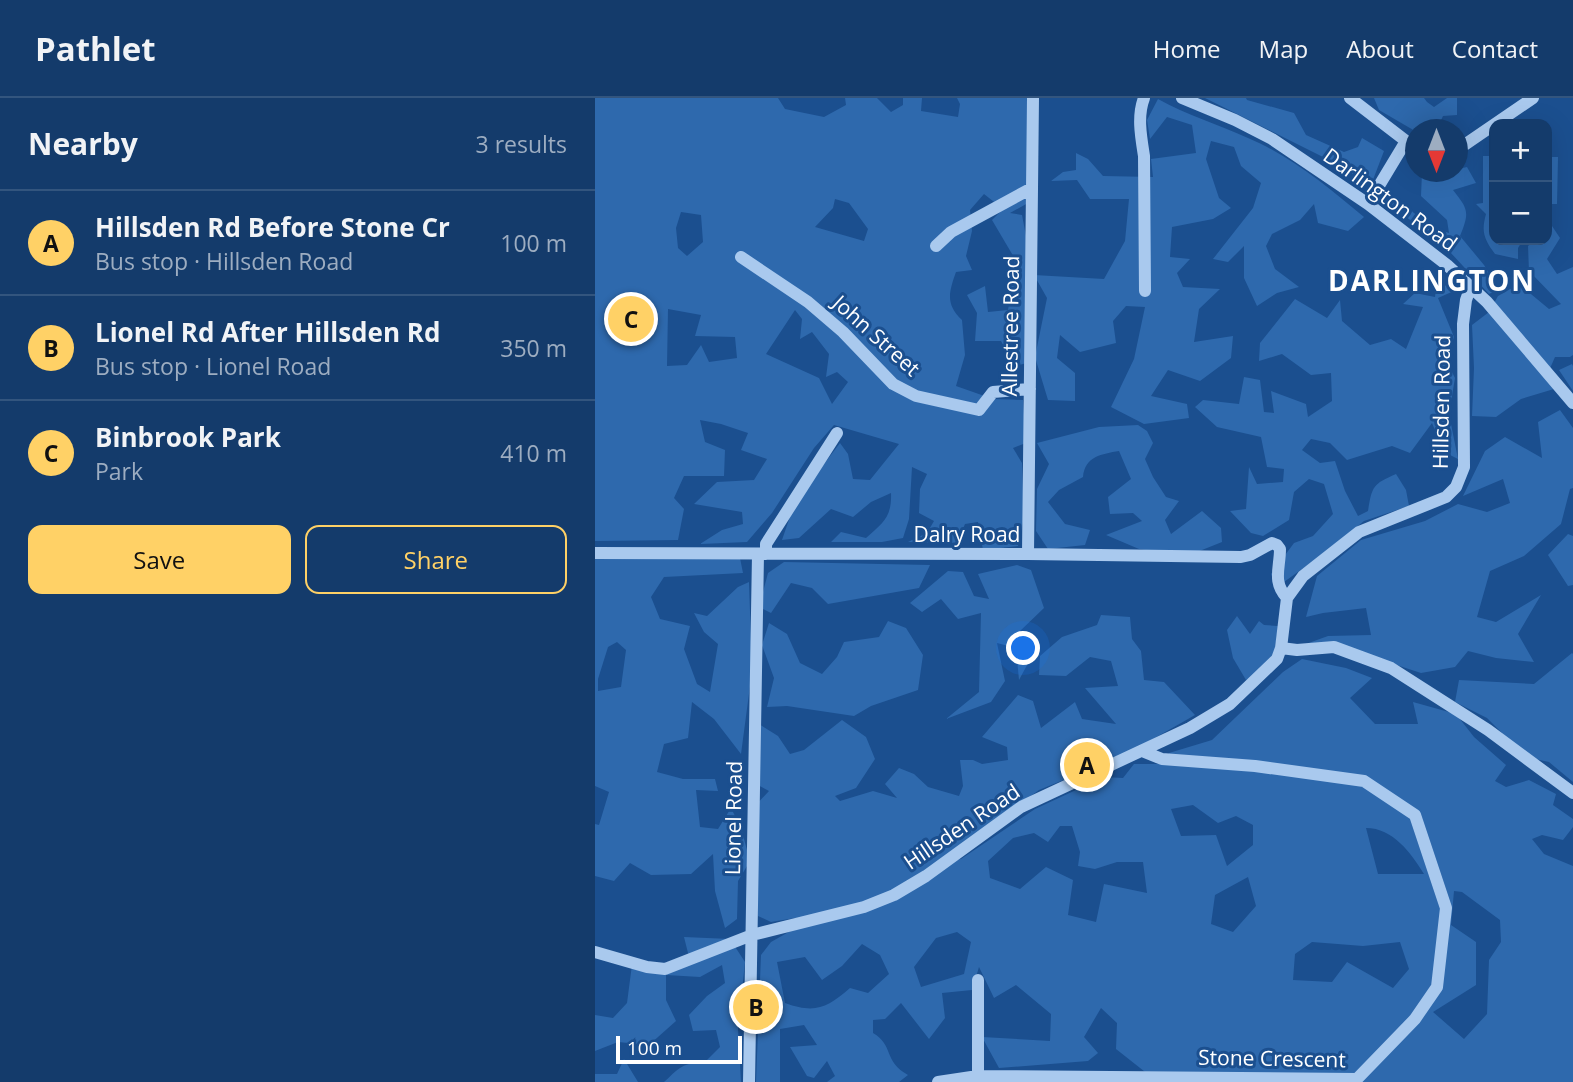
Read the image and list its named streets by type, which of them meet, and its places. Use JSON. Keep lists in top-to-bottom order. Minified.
{"streets":{"street":["Darlington Road","Allestree Road","John Street","Hillsden Road","Dalry Road","Lionel Road","Stone Crescent"]},"crossings":[["Darlington Road","Hillsden Road"],["Allestree Road","John Street"],["Allestree Road","Dalry Road"],["Hillsden Road","Dalry Road"],["Hillsden Road","Lionel Road"],["Hillsden Road","Stone Crescent"],["Dalry Road","Lionel Road"]],"districts":["DARLINGTON"],"scale_bar":"100 m","north":"bottom","page":{"header":"Pathlet","nav":["Home","Map","About","Contact"],"heading":["Nearby","3 results"],"map_buttons":["+","−"],"list":[{"mark":"A","name":"Hillsden Rd Before Stone Cr","note":"Bus stop · Hillsden Road","value":"100 m"},{"mark":"B","name":"Lionel Rd After Hillsden Rd","note":"Bus stop · Lionel Road","value":"350 m"},{"mark":"C","name":"Binbrook Park","note":"Park","value":"410 m"}],"pins":["C","A","B"],"buttons":["Save","Share"],"scale":"100 m"}}
